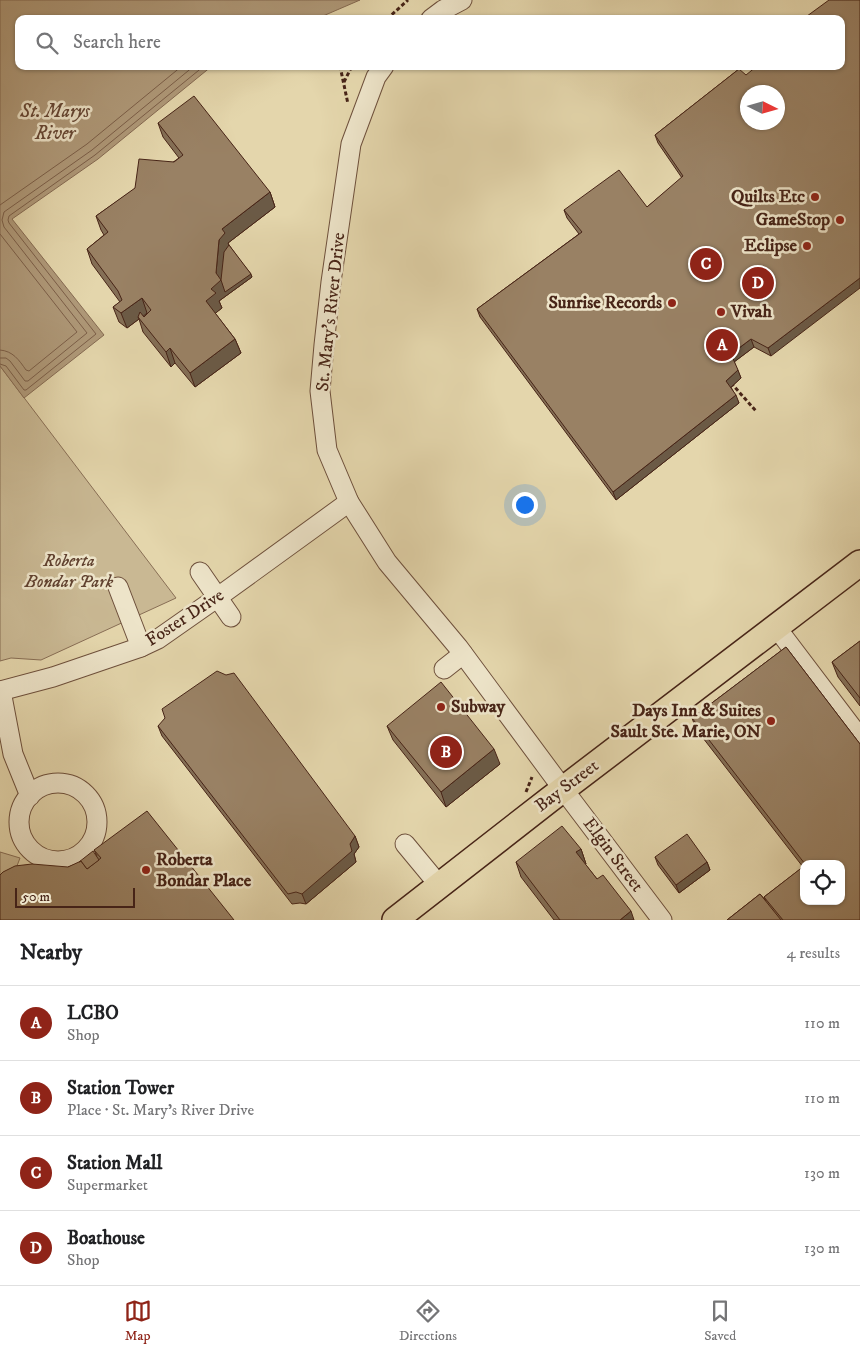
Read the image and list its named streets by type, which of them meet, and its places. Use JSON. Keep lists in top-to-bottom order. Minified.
{"streets":{"main road":["Bay Street"],"street":["St. Mary's River Drive","Foster Drive","Elgin Street"]},"crossings":[["St. Mary's River Drive","Foster Drive"],["St. Mary's River Drive","Bay Street"],["St. Mary's River Drive","Elgin Street"],["Bay Street","Elgin Street"]],"water":["St. Marys River"],"parks":["Roberta Bondar Park"],"places":["Quilts Etc","GameStop","Eclipse","Sunrise Records","Vivah","Subway","Days Inn & Suites Sault Ste. Marie, ON","Roberta Bondar Place"],"scale_bar":"50 m","north":"right","page":{"search":"Search here","pins":["C","D","A","B"],"scale":"50 m","heading":["Nearby","4 results"],"list":[{"mark":"A","name":"LCBO","note":"Shop","value":"110 m"},{"mark":"B","name":"Station Tower","note":"Place · St. Mary's River Drive","value":"110 m"},{"mark":"C","name":"Station Mall","note":"Supermarket","value":"130 m"},{"mark":"D","name":"Boathouse","note":"Shop","value":"130 m"}],"nav":["Map","Directions","Saved"]}}
